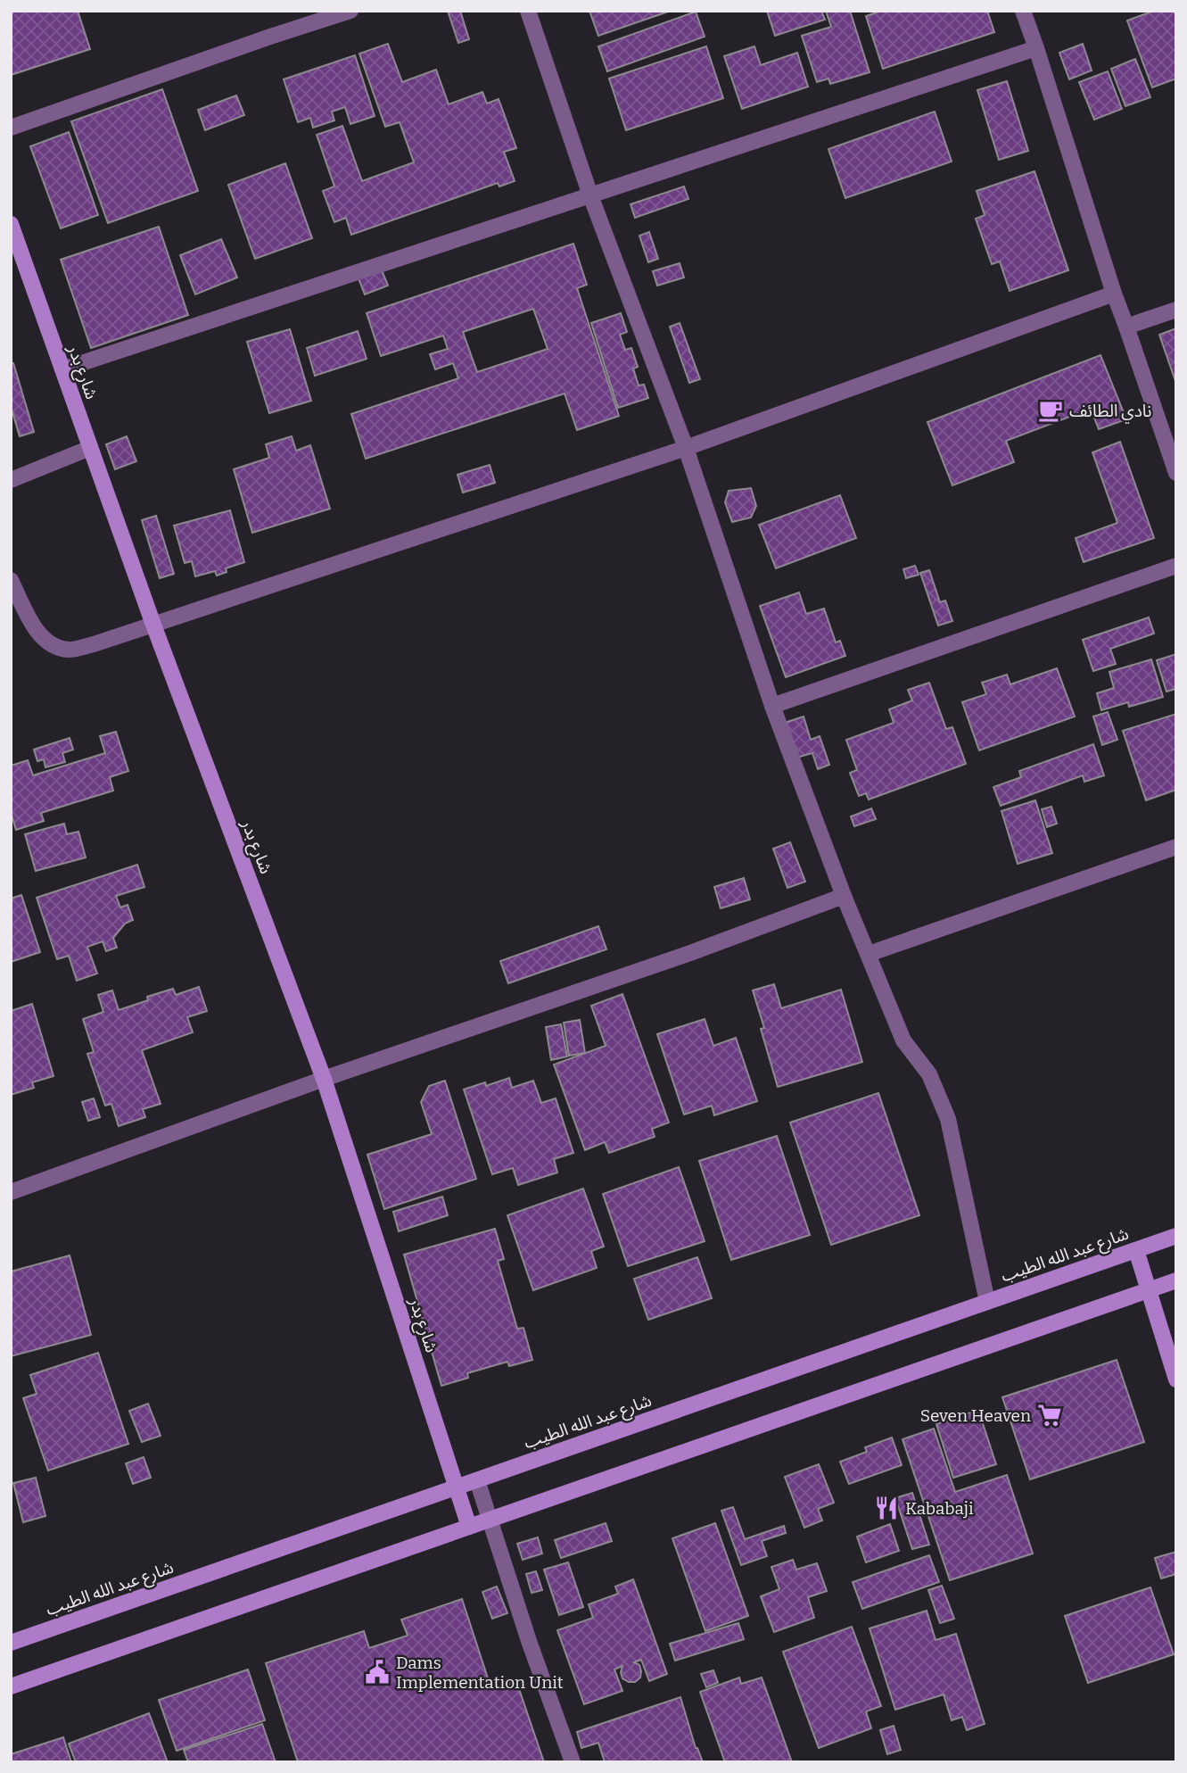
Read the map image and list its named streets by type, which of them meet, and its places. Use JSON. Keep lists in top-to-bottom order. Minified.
{"streets":{"main road":["شارع بدر","شارع عبد الله الطيب"]},"crossings":[["شارع بدر","شارع عبد الله الطيب"]],"places":{"cafe":["نادي الطائف"],"supermarket":["Seven Heaven"],"restaurant":["Kababaji"],"public building":["Dams Implementation Unit"]}}
